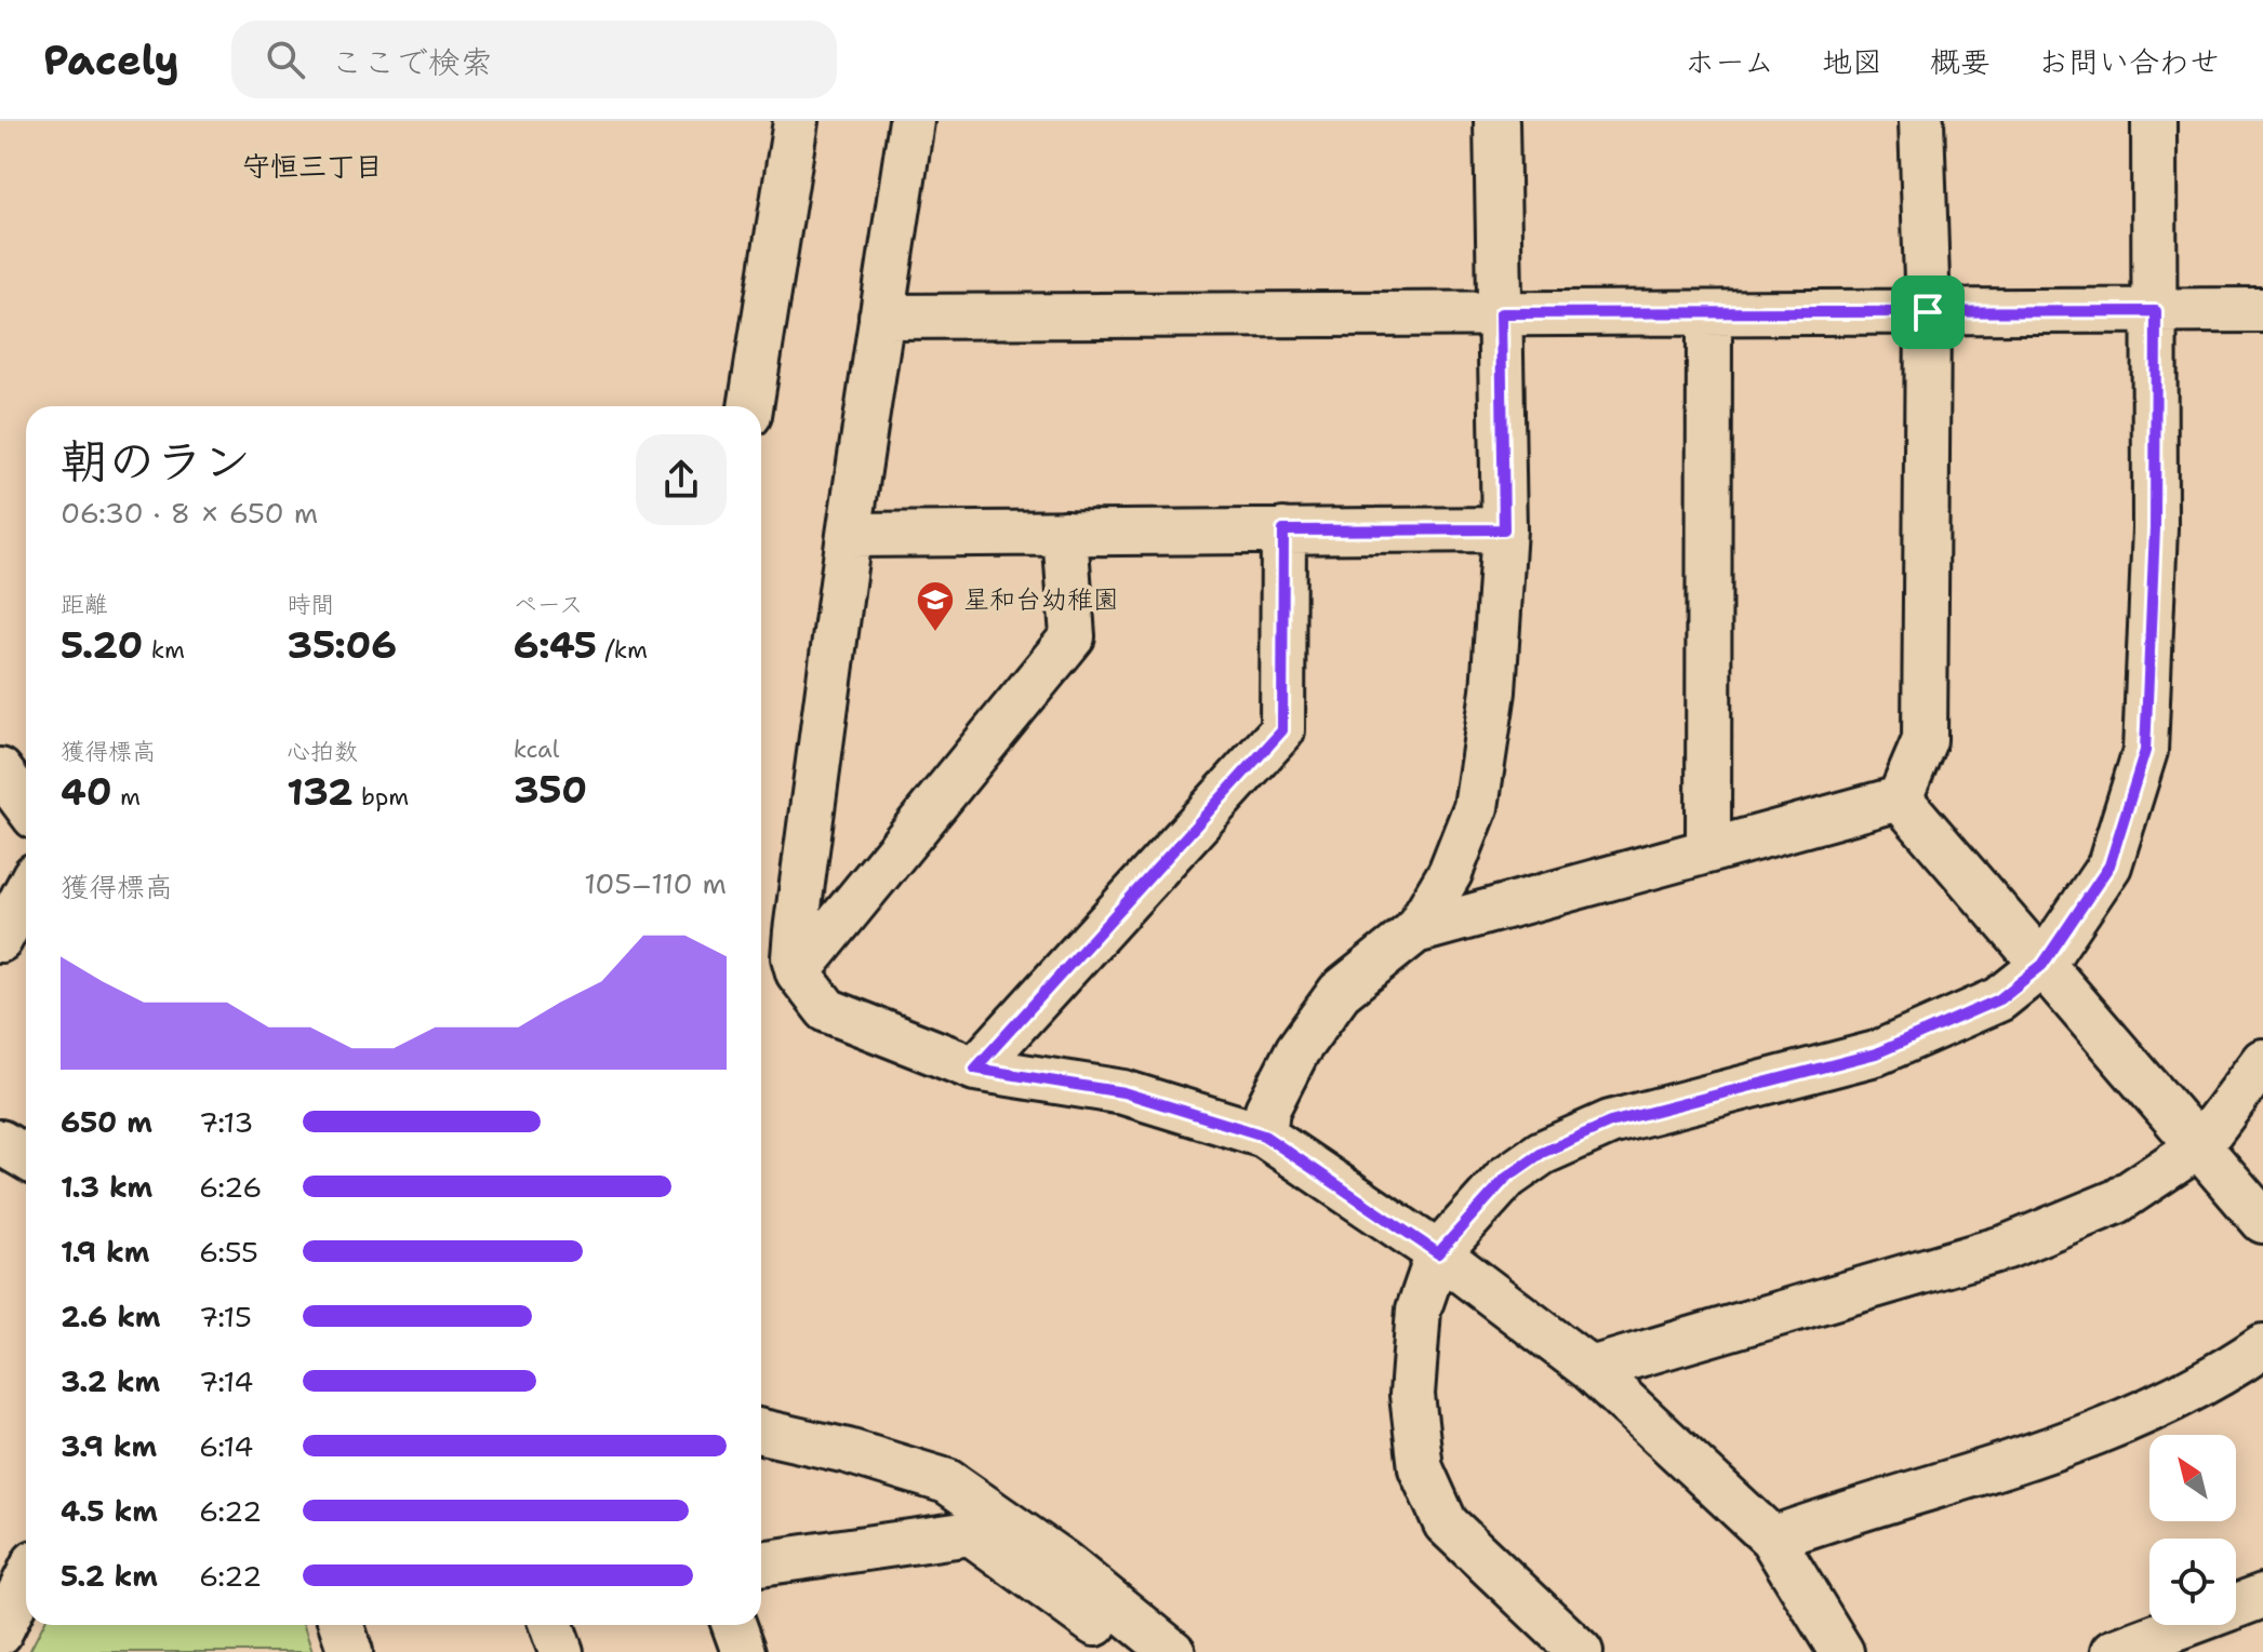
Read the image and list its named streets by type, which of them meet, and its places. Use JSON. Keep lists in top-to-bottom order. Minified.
{"districts":["守恒三丁目"],"places":{"school or university":["星和台幼稚園"]},"north":"top left","page":{"header":"Pacely","search":"ここで検索","nav":["ホーム","地図","概要","お問い合わせ"],"heading":["朝のラン","06:30 · 8 × 650 m"],"stats":[["距離","5.20 km"],["時間","35:06"],["ペース","6:45 /km"],["獲得標高","40 m"],["心拍数","132 bpm"],["kcal","350"]],"chart":["獲得標高","105–110 m"],"list":[{"name":"650 m","note":"7:13"},{"name":"1.3 km","note":"6:26"},{"name":"1.9 km","note":"6:55"},{"name":"2.6 km","note":"7:15"},{"name":"3.2 km","note":"7:14"},{"name":"3.9 km","note":"6:14"},{"name":"4.5 km","note":"6:22"},{"name":"5.2 km","note":"6:22"}]}}
